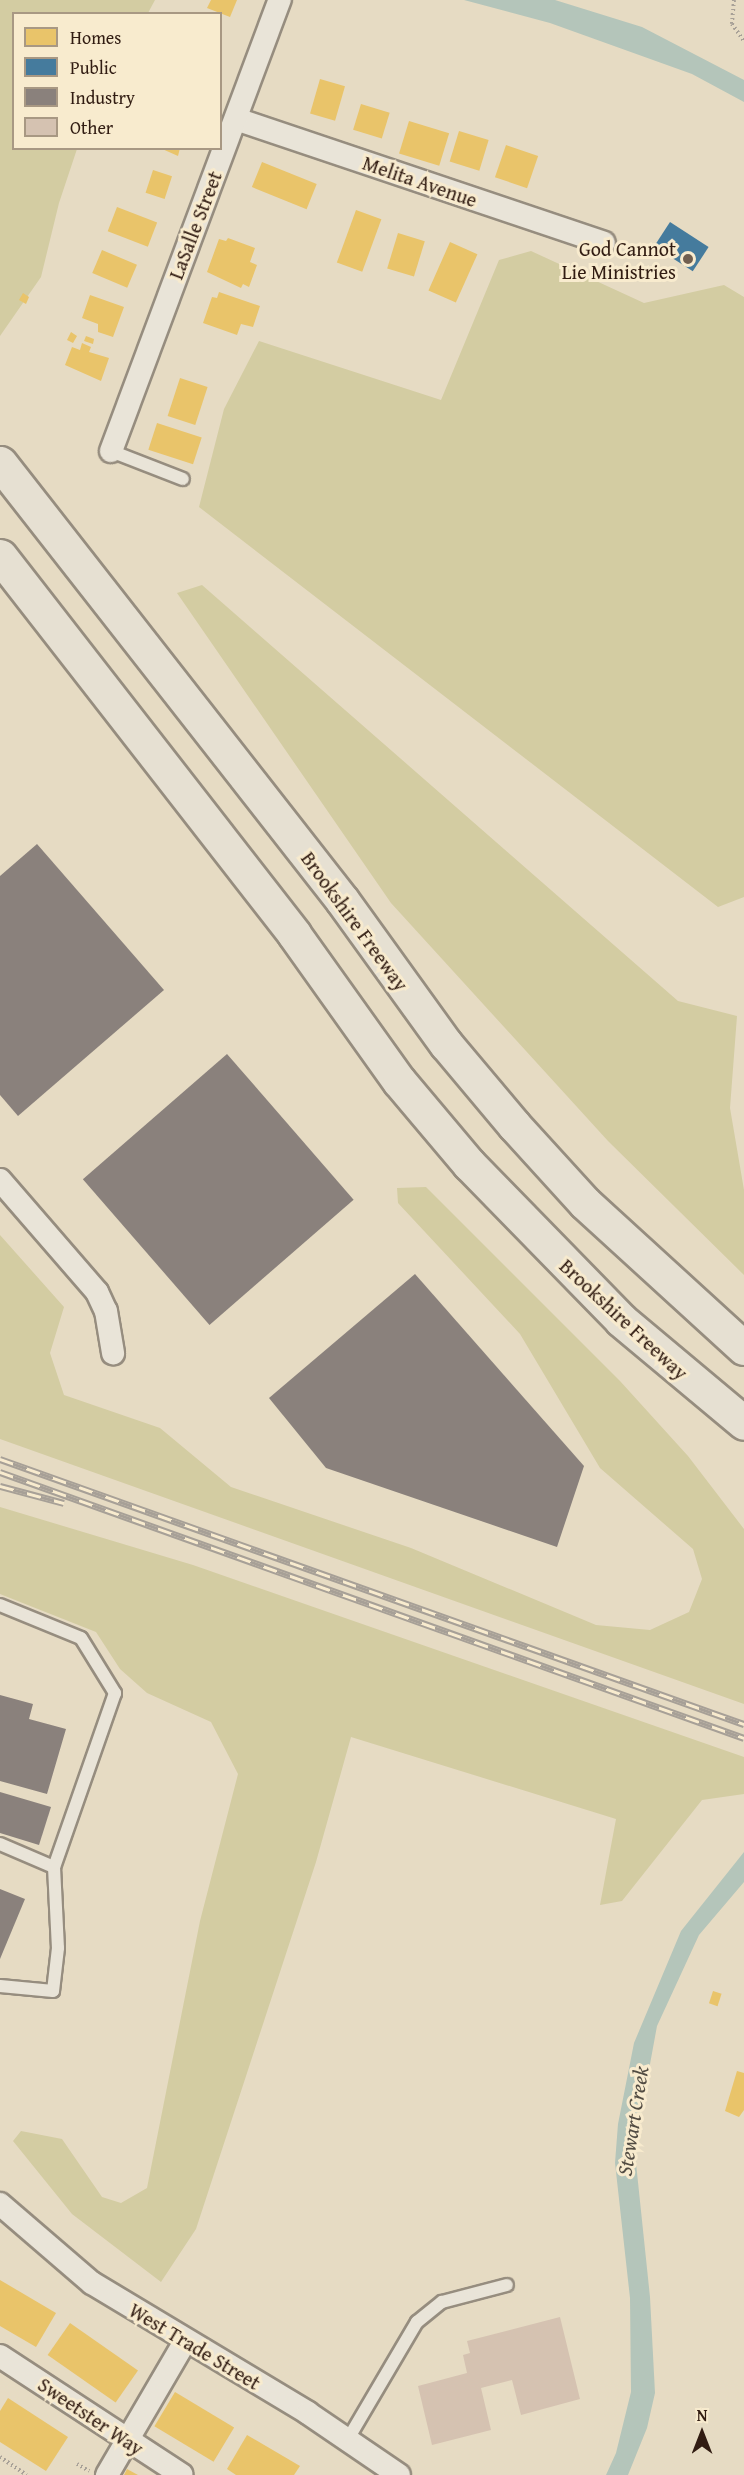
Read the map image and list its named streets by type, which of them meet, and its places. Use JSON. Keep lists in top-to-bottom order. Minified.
{"streets":{"highway":["Brookshire Freeway"],"street":["Melita Avenue","LaSalle Street","West Trade Street","Sweetster Way"]},"crossings":[["Melita Avenue","LaSalle Street"]],"water":["Stewart Creek"],"places":["God Cannot Lie Ministries"],"legend":["Homes","Public","Industry","Other"],"north":"top"}
